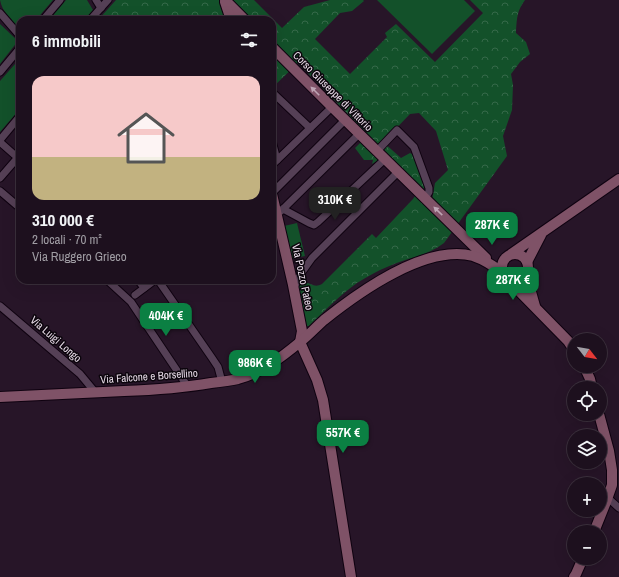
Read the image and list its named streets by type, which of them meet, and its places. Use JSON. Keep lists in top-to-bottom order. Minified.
{"streets":{"street":["Corso Giuseppe di Vittorio","Via Pozzo Pateo","Via Luigi Longo","Via Falcone e Borsellino"]},"crossings":[["Corso Giuseppe di Vittorio","Via Falcone e Borsellino"],["Via Pozzo Pateo","Via Falcone e Borsellino"],["Via Luigi Longo","Via Falcone e Borsellino"]],"one_way":["Corso Giuseppe di Vittorio"],"north":"bottom right","page":{"heading":"6 immobili","list":[{"name":"310 000 €","note":"2 locali · 70 m² · Via Ruggero Grieco"}],"price":["310K €","287K €","287K €","404K €","986K €","557K €"],"map_buttons":["+","−"]}}
